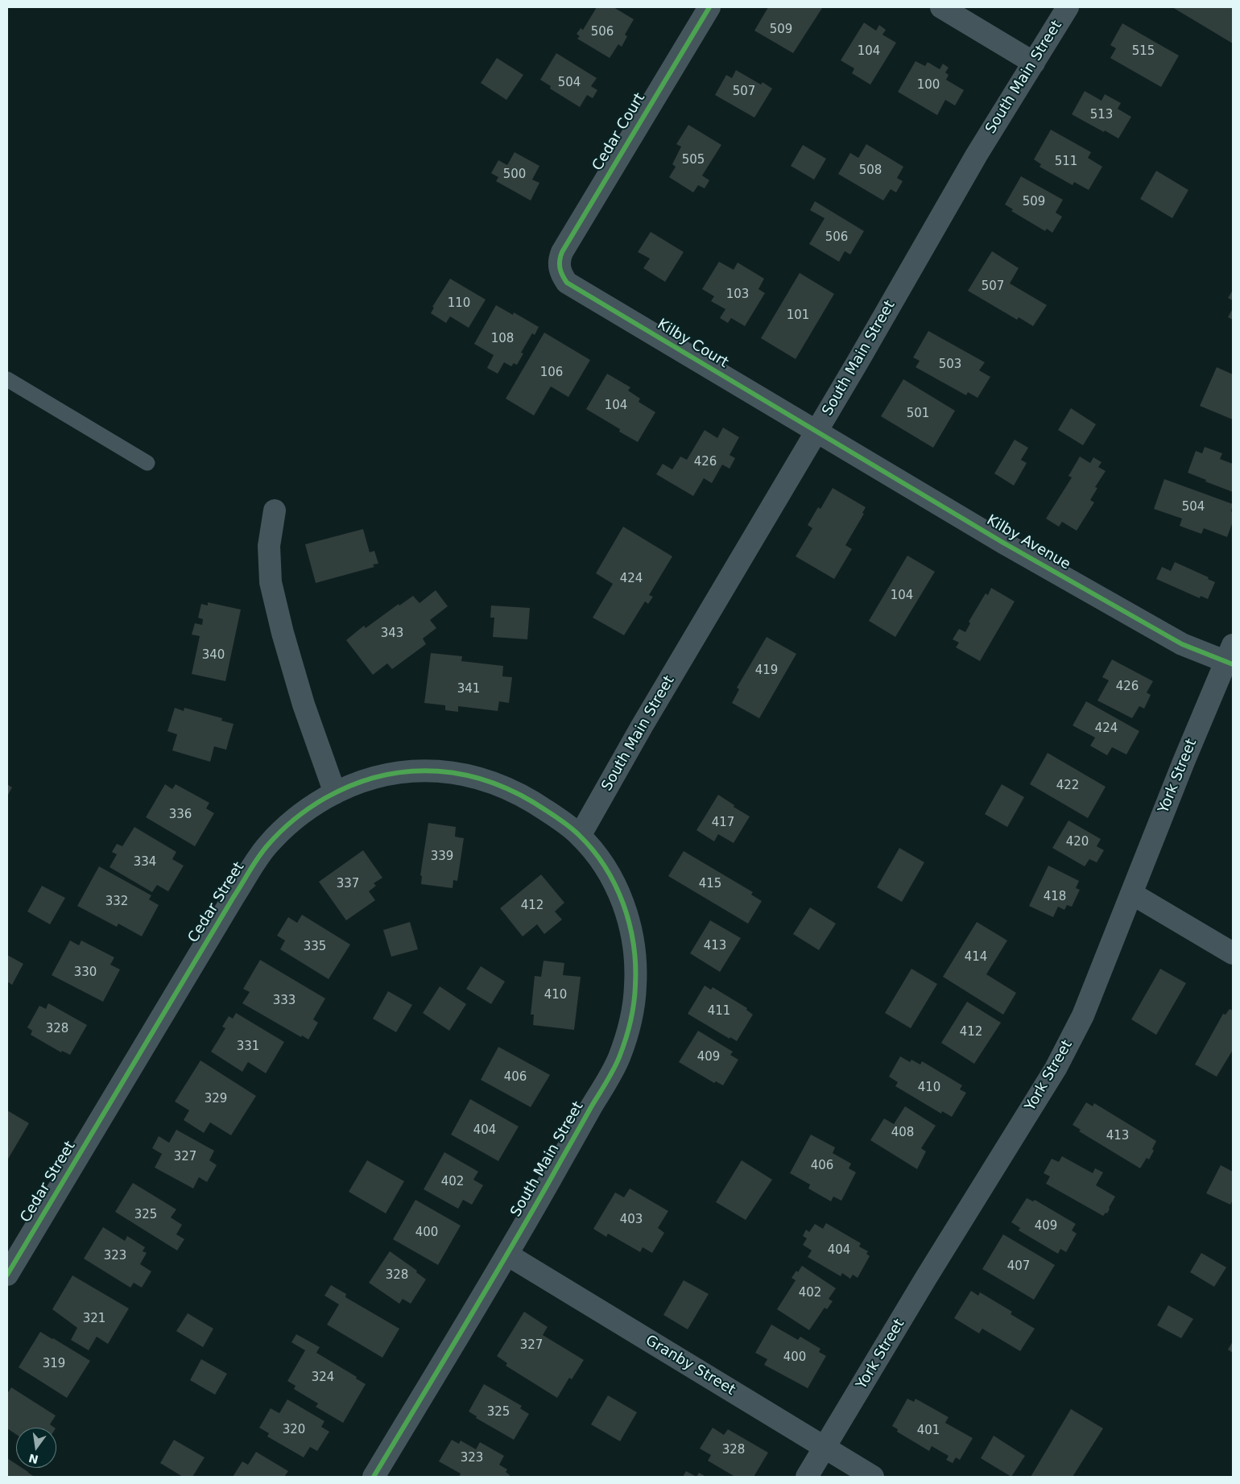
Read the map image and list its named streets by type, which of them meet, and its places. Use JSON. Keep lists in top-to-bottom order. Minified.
{"streets":{"street":["South Main Street","Cedar Court","Kilby Court","Kilby Avenue","York Street","Cedar Street","Granby Street"]},"crossings":[["South Main Street","Kilby Court"],["South Main Street","Kilby Avenue"],["South Main Street","Cedar Street"],["South Main Street","Granby Street"],["Cedar Court","Kilby Court"],["Kilby Court","Kilby Avenue"],["Kilby Avenue","York Street"],["York Street","Granby Street"]],"house_numbers":["509","506","104","515","504","100","507","513","505","511","508","500","509","506","507","103","110","101","108","503","106","104","501","426","504","424","104","343","340","419","426","341","424","422","336","417","420","339","334","337","415","418","332","412","413","335","414","330","410","333","411","328","412","331","409","406","410","329","404","408","413","327","406","402","325","403","409","400","404","323","407","328","402","321","327","400","319","324","325","320","401","328","323"],"north":"bottom"}
